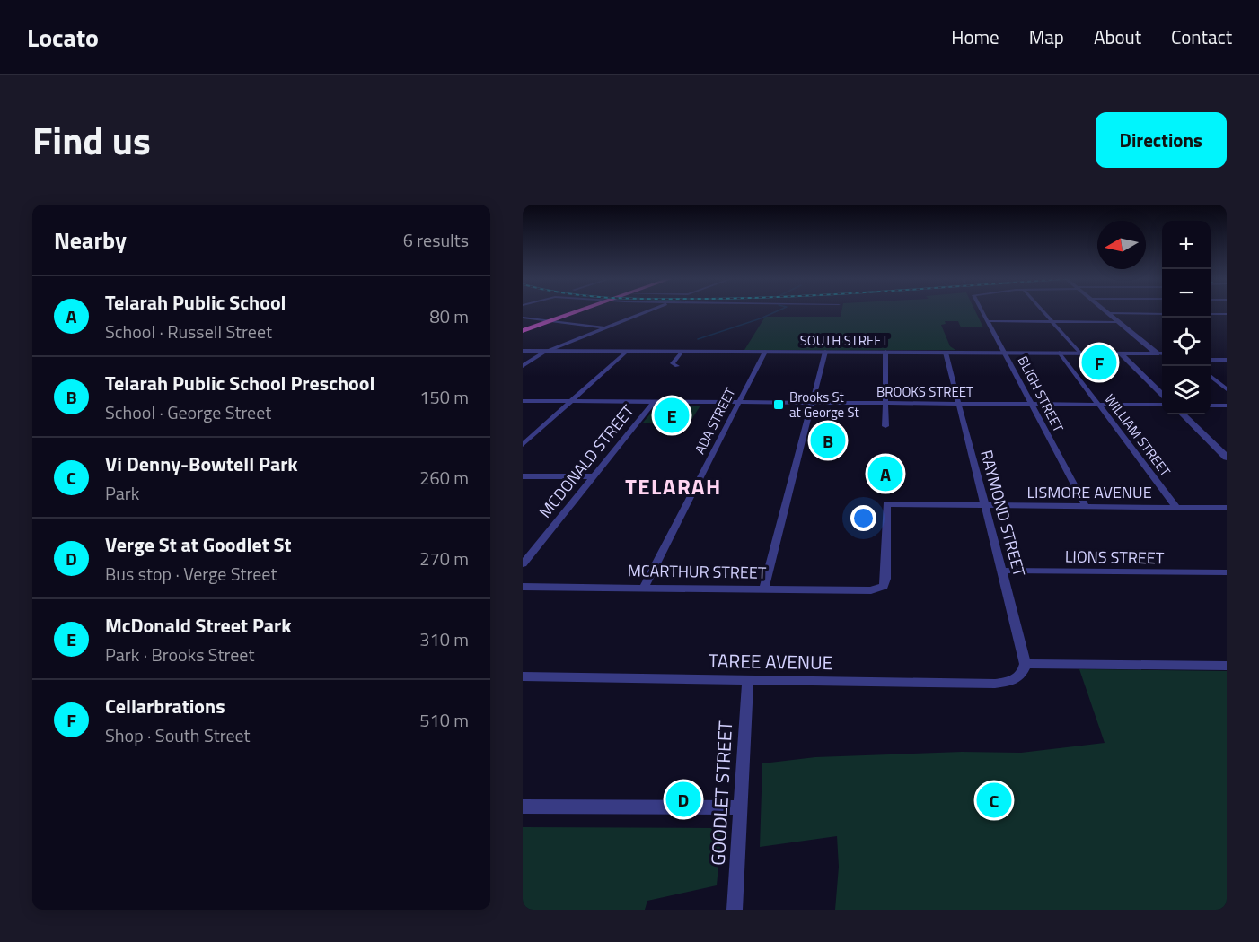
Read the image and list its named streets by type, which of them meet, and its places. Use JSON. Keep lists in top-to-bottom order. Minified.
{"streets":{"street":["SOUTH STREET","BROOKS STREET","BLIGH STREET","ADA STREET","WILLIAM STREET","MCDONALD STREET","LISMORE AVENUE","RAYMOND STREET","LIONS STREET","MCARTHUR STREET","TAREE AVENUE","GOODLET STREET"]},"crossings":[["SOUTH STREET","BLIGH STREET"],["SOUTH STREET","ADA STREET"],["SOUTH STREET","WILLIAM STREET"],["SOUTH STREET","RAYMOND STREET"],["BROOKS STREET","BLIGH STREET"],["BROOKS STREET","ADA STREET"],["BROOKS STREET","WILLIAM STREET"],["BROOKS STREET","MCDONALD STREET"],["BROOKS STREET","RAYMOND STREET"],["BLIGH STREET","LISMORE AVENUE"],["ADA STREET","MCARTHUR STREET"],["WILLIAM STREET","LISMORE AVENUE"],["LISMORE AVENUE","RAYMOND STREET"],["LISMORE AVENUE","MCARTHUR STREET"],["RAYMOND STREET","LIONS STREET"],["RAYMOND STREET","TAREE AVENUE"],["TAREE AVENUE","GOODLET STREET"]],"districts":["TELARAH"],"places":{"transit":["Brooks St at George St"]},"north":"left","page":{"header":"Locato","nav":["Home","Map","About","Contact"],"title":"Find us","buttons":"Directions","heading":["Nearby","6 results"],"map_buttons":["+","−"],"list":[{"mark":"A","name":"Telarah Public School","note":"School · Russell Street","value":"80 m"},{"mark":"B","name":"Telarah Public School Preschool","note":"School · George Street","value":"150 m"},{"mark":"C","name":"Vi Denny-Bowtell Park","note":"Park","value":"260 m"},{"mark":"D","name":"Verge St at Goodlet St","note":"Bus stop · Verge Street","value":"270 m"},{"mark":"E","name":"McDonald Street Park","note":"Park · Brooks Street","value":"310 m"},{"mark":"F","name":"Cellarbrations","note":"Shop · South Street","value":"510 m"}],"pins":["F","E","B","A","D","C"]}}
